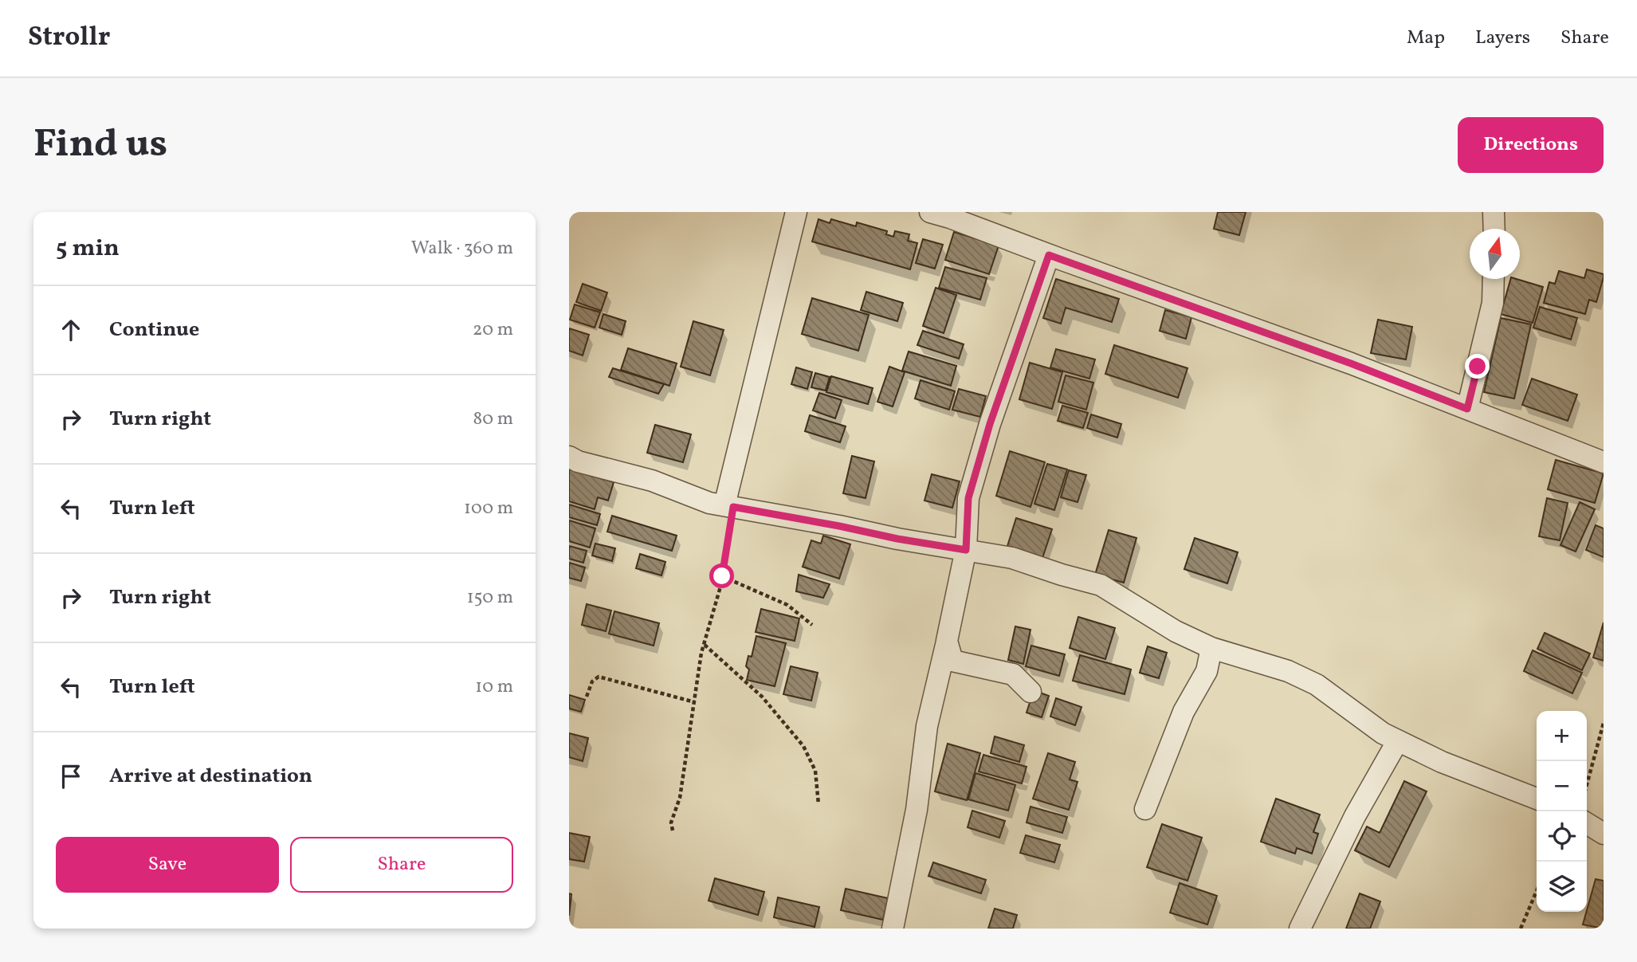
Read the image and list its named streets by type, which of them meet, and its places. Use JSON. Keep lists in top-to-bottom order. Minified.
{"north":"top","page":{"header":"Strollr","nav":["Map","Layers","Share"],"buttons":["Directions",["Save","Share"]],"title":"Find us","heading":["5 min","Walk · 360 m"],"list":[["Continue","20 m"],["Turn right","80 m"],["Turn left","100 m"],["Turn right","150 m"],["Turn left","10 m"],"Arrive at destination"],"map_buttons":["+","−"]}}
